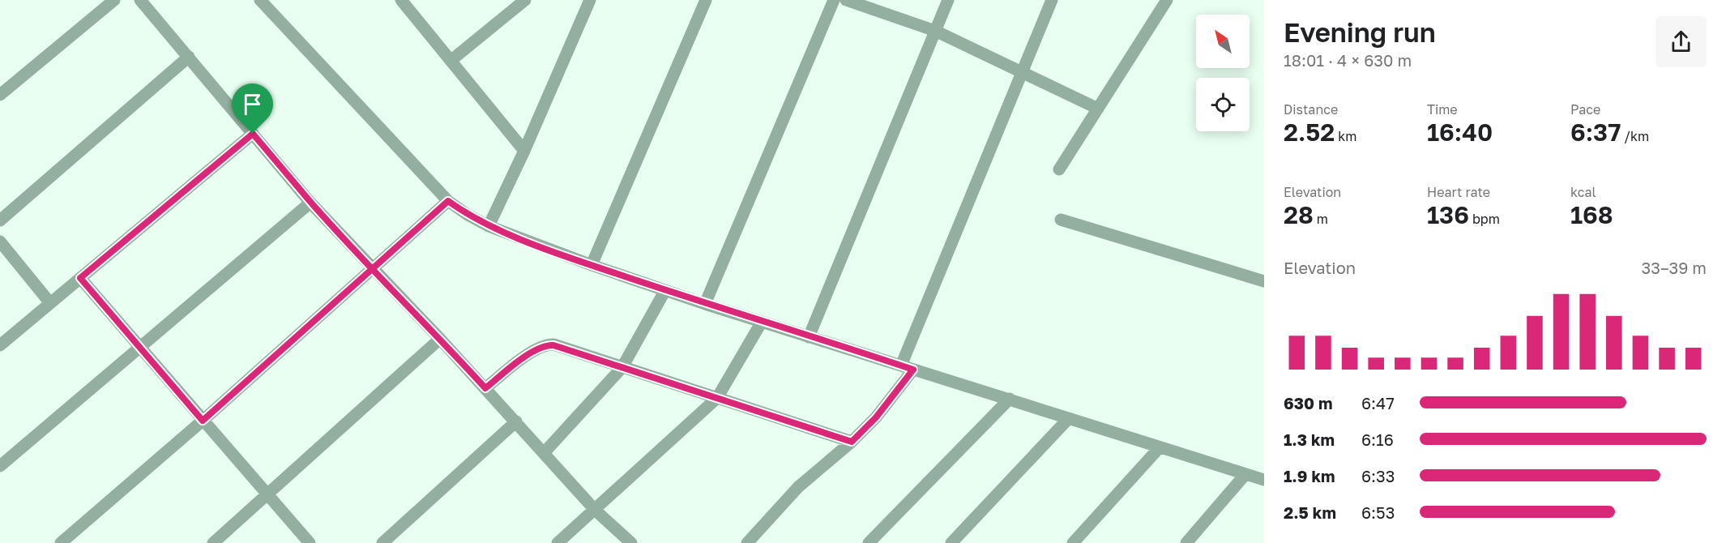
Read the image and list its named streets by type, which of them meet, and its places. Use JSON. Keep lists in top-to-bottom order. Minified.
{"north":"top left","page":{"heading":["Evening run","18:01 · 4 × 630 m"],"stats":[["Distance","2.52 km"],["Time","16:40"],["Pace","6:37 /km"],["Elevation","28 m"],["Heart rate","136 bpm"],["kcal","168"]],"chart":["Elevation","33–39 m"],"list":[{"name":"630 m","note":"6:47"},{"name":"1.3 km","note":"6:16"},{"name":"1.9 km","note":"6:33"},{"name":"2.5 km","note":"6:53"}]}}
